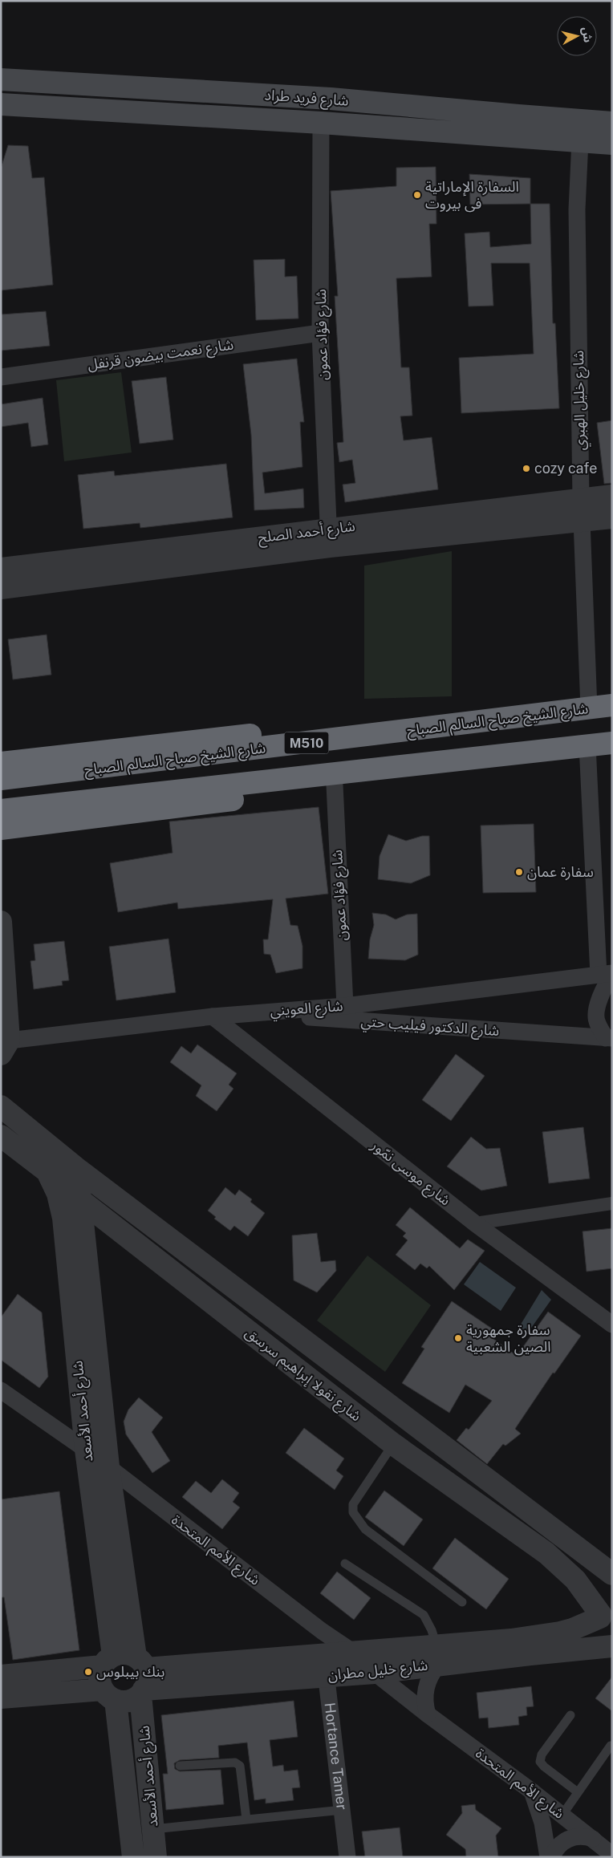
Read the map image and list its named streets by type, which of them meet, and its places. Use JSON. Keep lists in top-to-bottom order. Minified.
{"streets":{"highway":["شارع الشيخ صباح السالم الصباح","M510"],"main road":["شارع فريد طراد"],"street":["شارع فؤاد عمون","شارع نعمت بيضون قرنفل","شارع خليل الهبري","شارع أحمد الصلح","شارع العويني","شارع الدكتور فيليب حتي","شارع موسى نمّور","شارع نقولا إبراهيم سرسق","شارع أحمد الأسعد","شارع الأمم المتحدة","شارع خليل مطران","Hortance Tamer"]},"crossings":[["شارع فريد طراد","شارع فؤاد عمون"],["شارع فريد طراد","شارع خليل الهبري"],["شارع فؤاد عمون","شارع نعمت بيضون قرنفل"],["شارع فؤاد عمون","شارع أحمد الصلح"],["شارع فؤاد عمون","شارع العويني"],["شارع خليل الهبري","شارع أحمد الصلح"],["شارع خليل الهبري","شارع الشيخ صباح السالم الصباح"],["شارع العويني","شارع الدكتور فيليب حتي"],["شارع العويني","شارع موسى نمّور"],["شارع نقولا إبراهيم سرسق","شارع أحمد الأسعد"],["شارع نقولا إبراهيم سرسق","شارع خليل مطران"],["شارع أحمد الأسعد","شارع الأمم المتحدة"],["شارع أحمد الأسعد","شارع خليل مطران"],["شارع الأمم المتحدة","شارع خليل مطران"],["شارع الأمم المتحدة","Hortance Tamer"],["شارع خليل مطران","Hortance Tamer"]],"places":["السفارة الإماراتية فى بيروت","cozy cafe","سفارة عمان","سفارة جمهورية الصين الشعبية","بنك بيبلوس"],"north":"right"}
